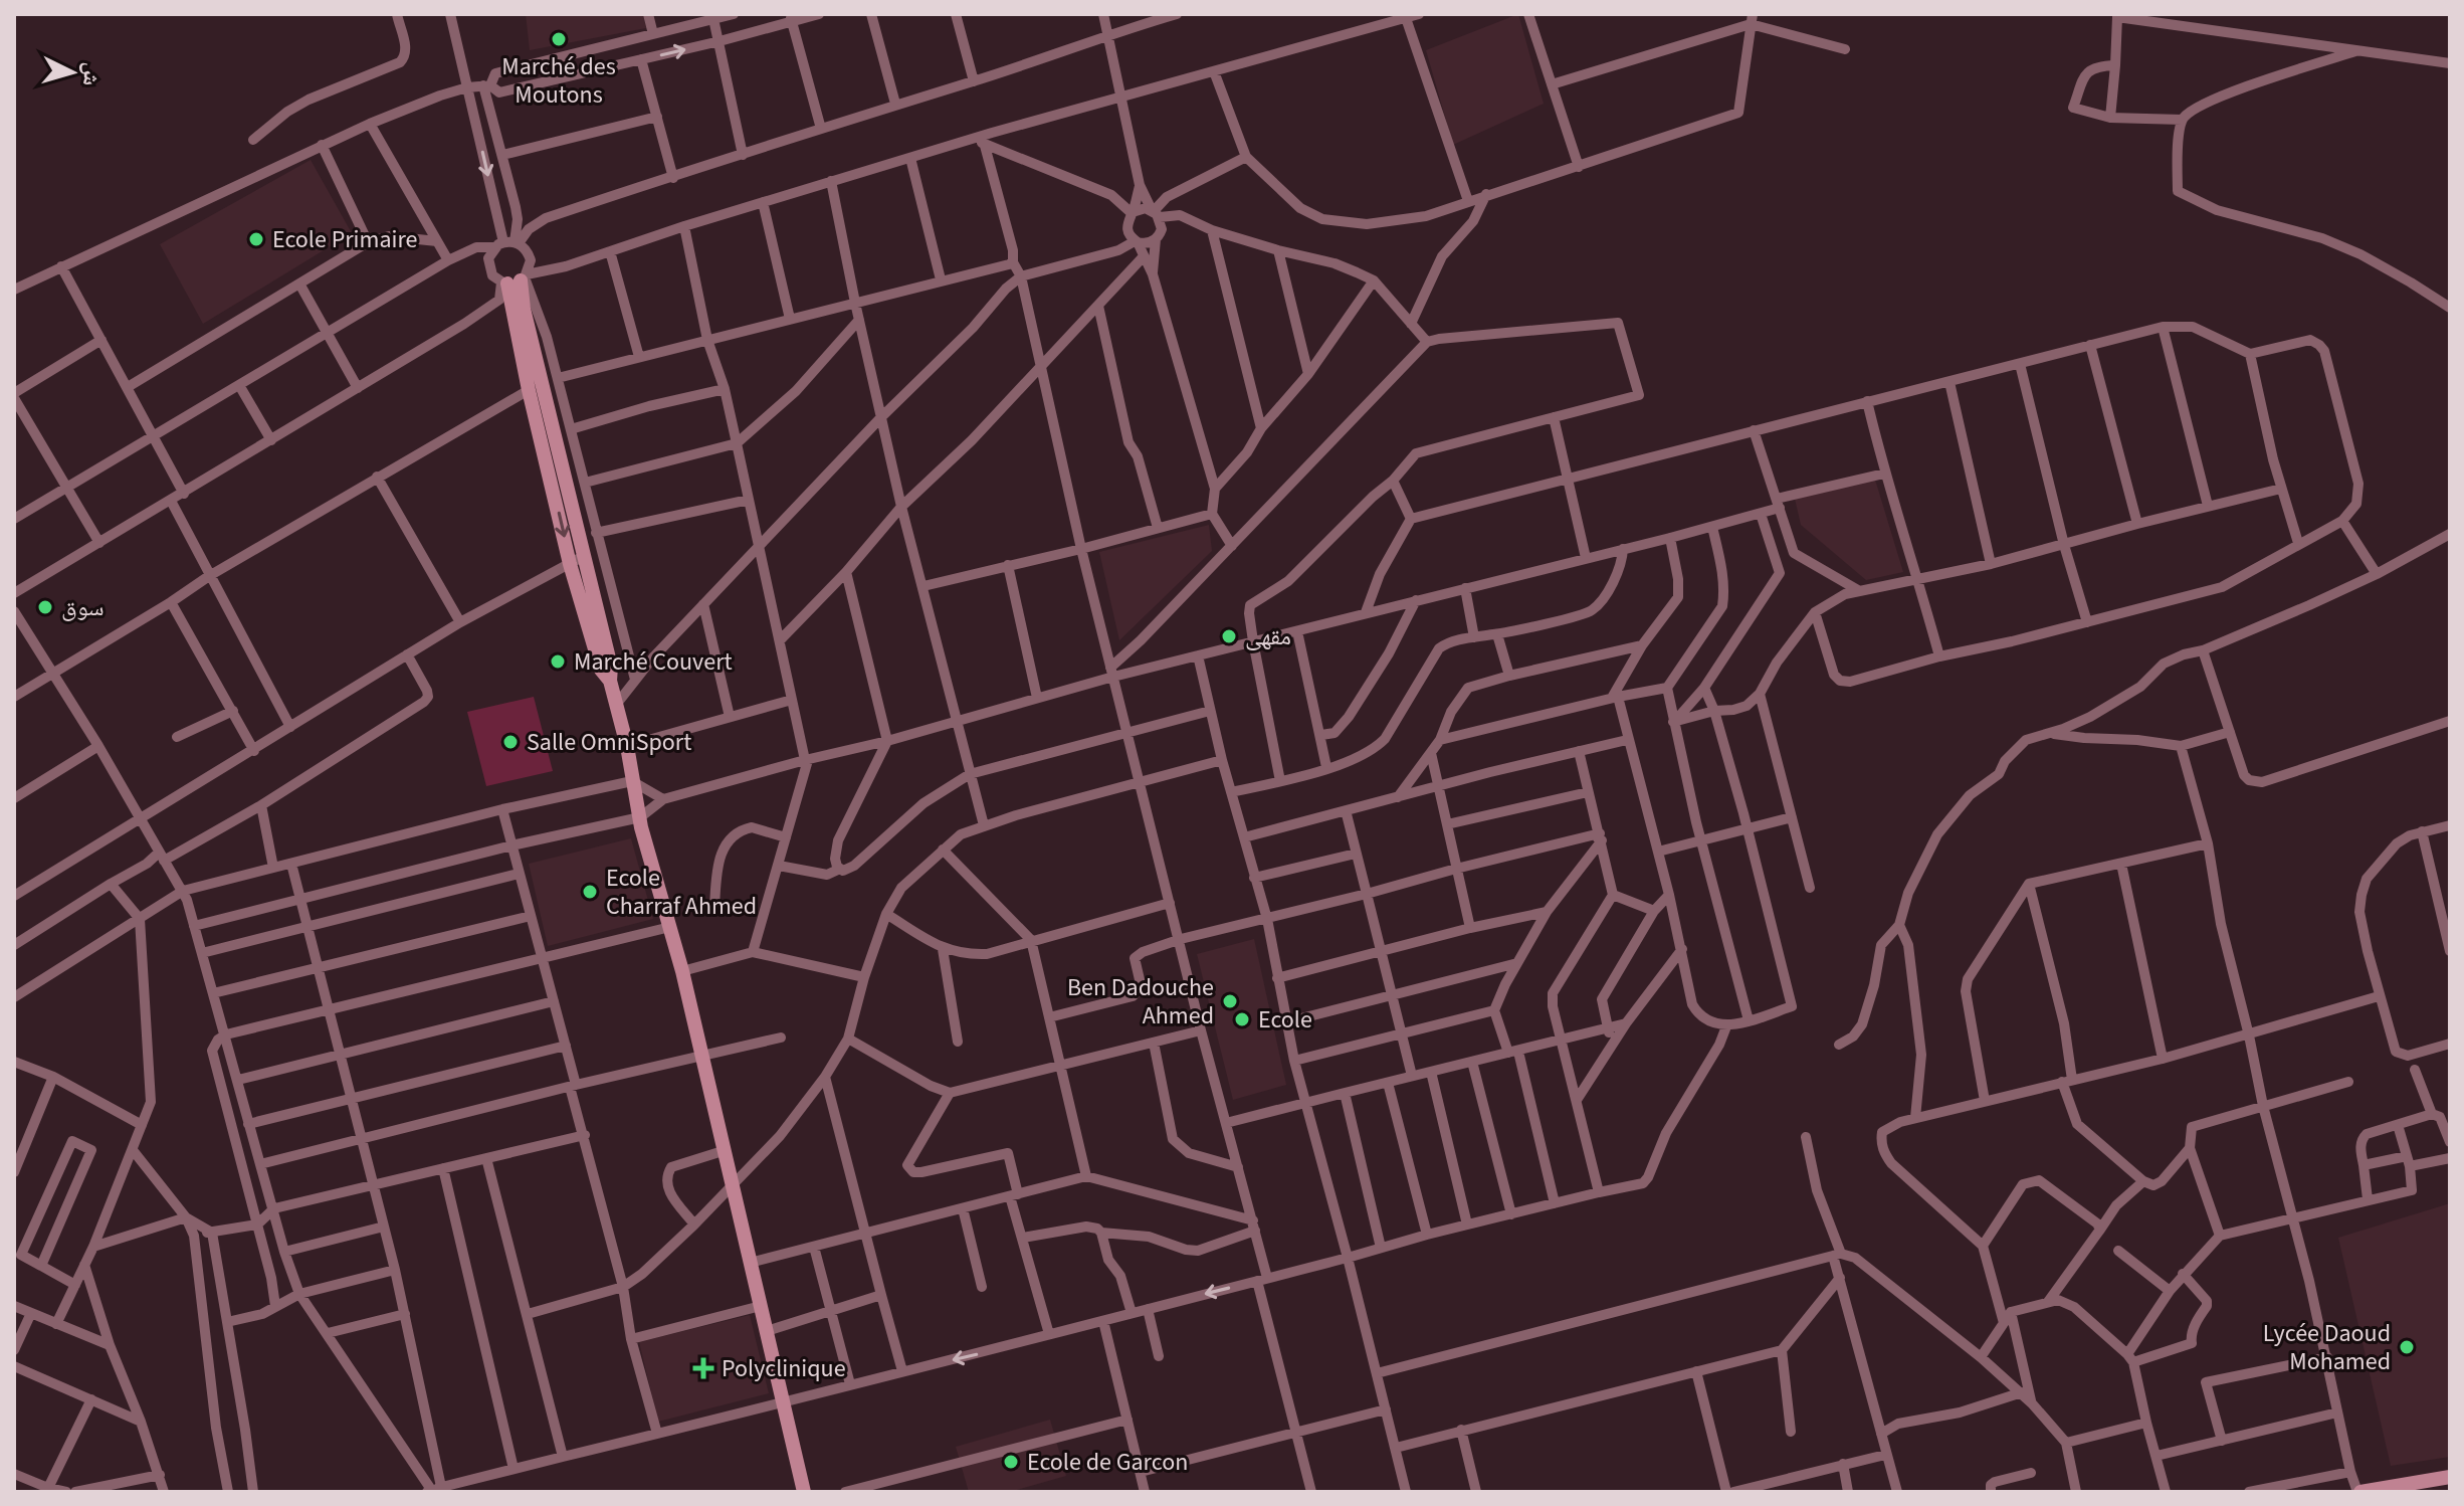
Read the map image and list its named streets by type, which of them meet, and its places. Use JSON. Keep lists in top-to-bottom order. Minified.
{"places":{"other":["Marché des Moutons","Ecole Primaire","سوق","مقهى","Marché Couvert","Salle OmniSport","Ecole Charraf Ahmed","Ben Dadouche Ahmed","Ecole","Lycée Daoud Mohamed","Ecole de Garcon"],"health":["Polyclinique"]},"north":"right"}
